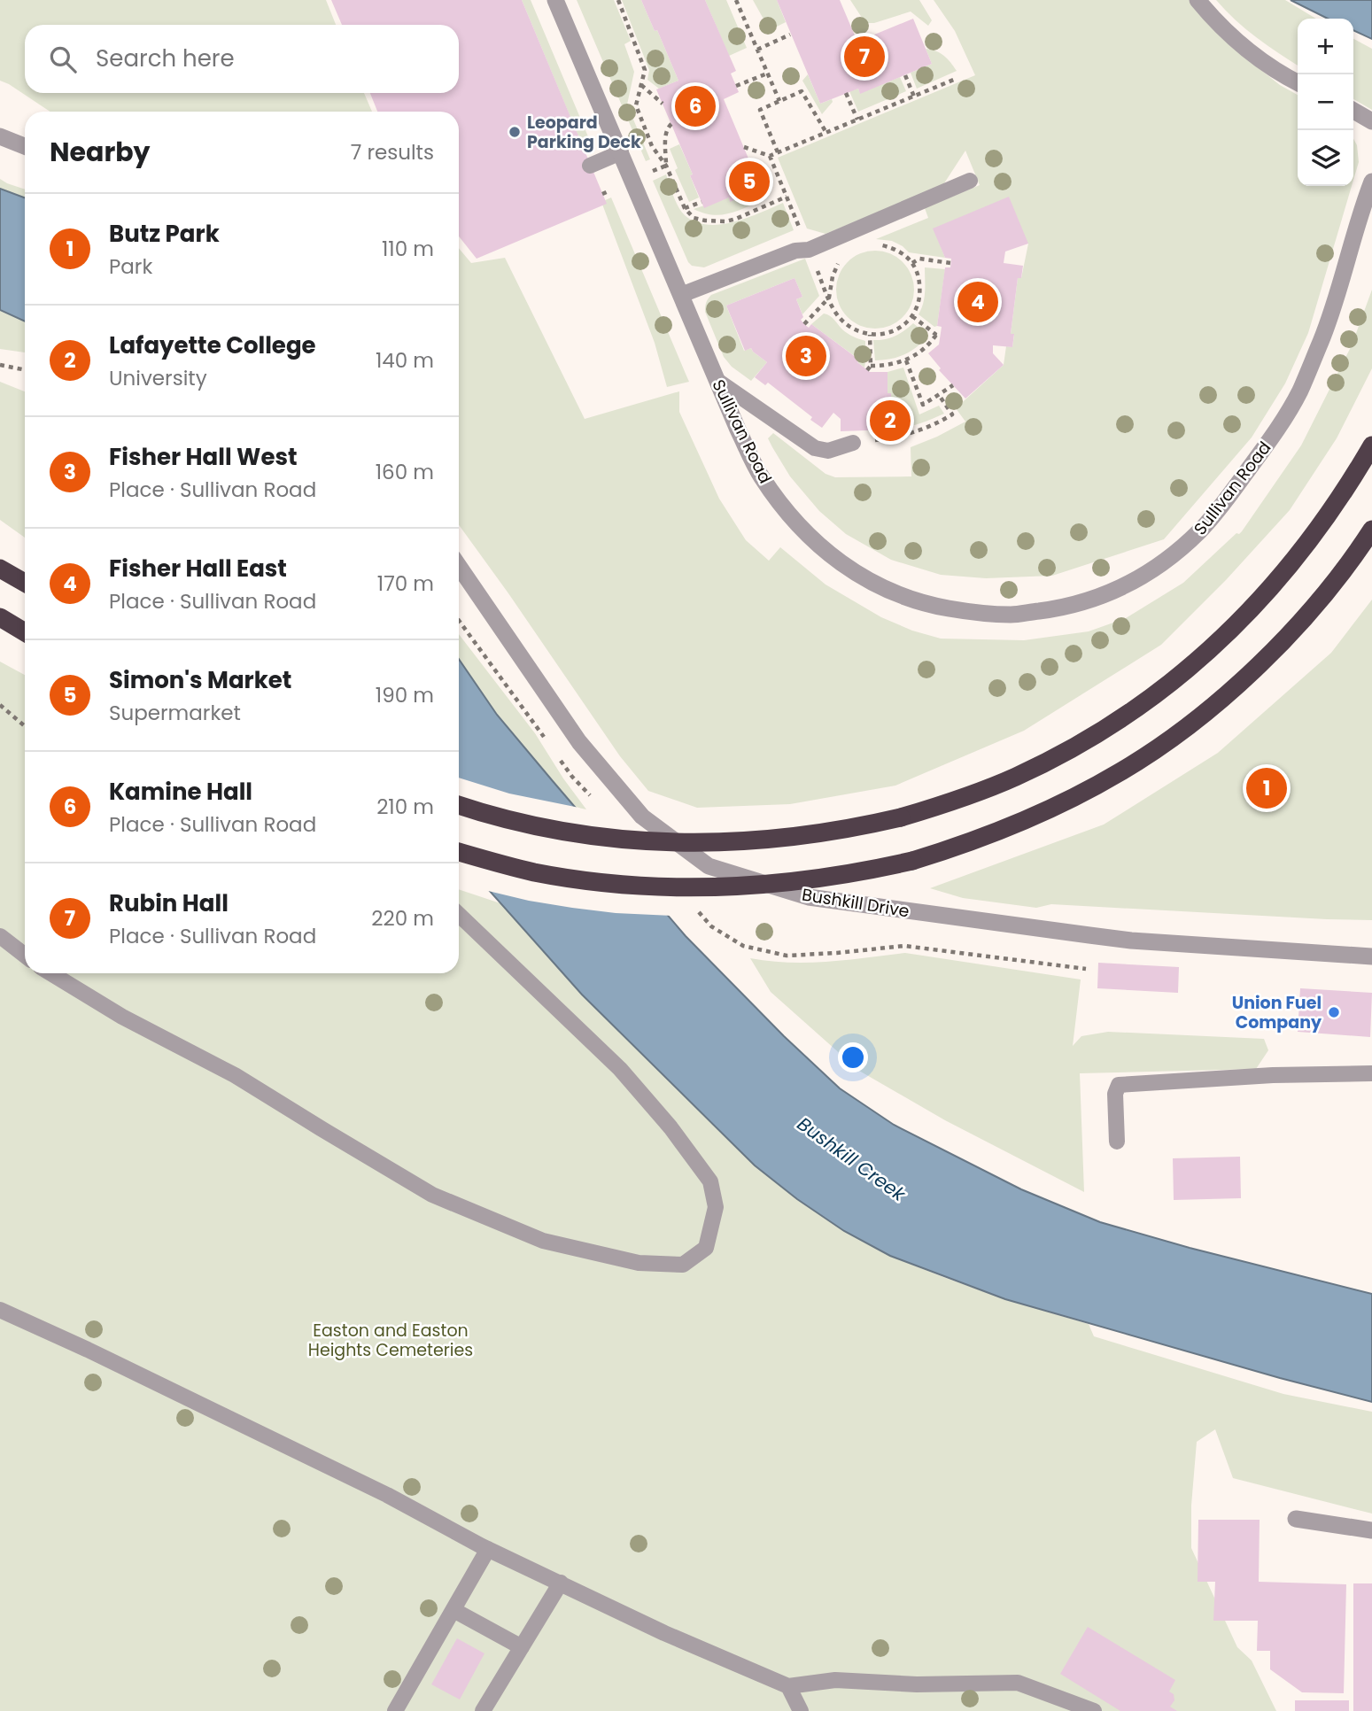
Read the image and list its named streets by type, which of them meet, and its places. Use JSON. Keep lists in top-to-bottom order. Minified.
{"streets":{"street":["Sullivan Road","Bushkill Drive"]},"water":["Bushkill Creek"],"parks":["Easton and Easton Heights Cemeteries"],"places":["Leopard Parking Deck","Union Fuel Company"],"page":{"map_buttons":["+","−"],"search":"Search here","pins":["7","6","5","4","3","2","1"],"heading":["Nearby","7 results"],"list":[{"mark":"1","name":"Butz Park","note":"Park","value":"110 m"},{"mark":"2","name":"Lafayette College","note":"University","value":"140 m"},{"mark":"3","name":"Fisher Hall West","note":"Place · Sullivan Road","value":"160 m"},{"mark":"4","name":"Fisher Hall East","note":"Place · Sullivan Road","value":"170 m"},{"mark":"5","name":"Simon's Market","note":"Supermarket","value":"190 m"},{"mark":"6","name":"Kamine Hall","note":"Place · Sullivan Road","value":"210 m"},{"mark":"7","name":"Rubin Hall","note":"Place · Sullivan Road","value":"220 m"}]}}
